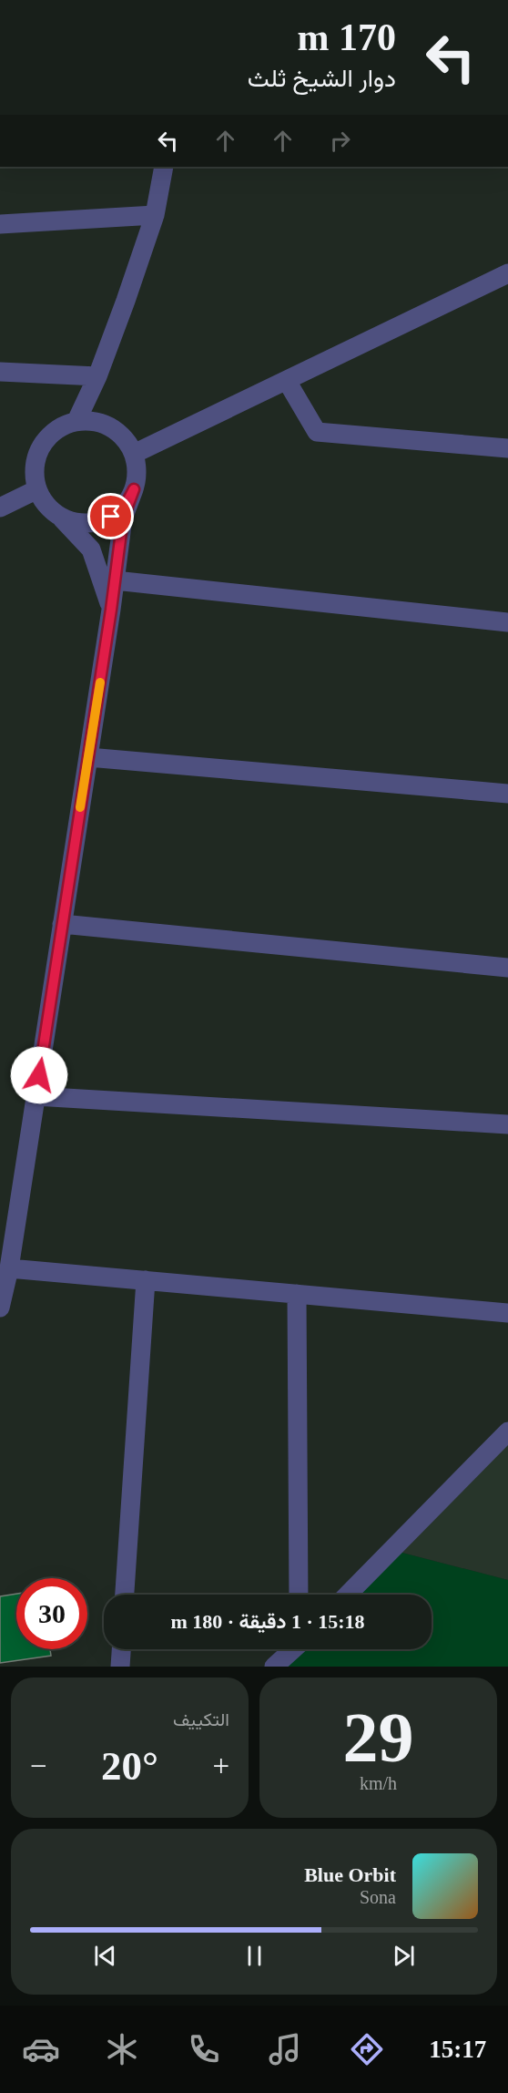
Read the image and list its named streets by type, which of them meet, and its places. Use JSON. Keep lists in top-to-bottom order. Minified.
{"page":{"turn":["170 m","دوار الشيخ ثلث"],"limit":"30","trip":"15:18 · 1 دقيقة · 180 m","tile":[["29","km/h"],"التكييف"],"heat":["−","20°","+"],"song":["Blue Orbit","Sona"],"tabs":"15:17"}}
